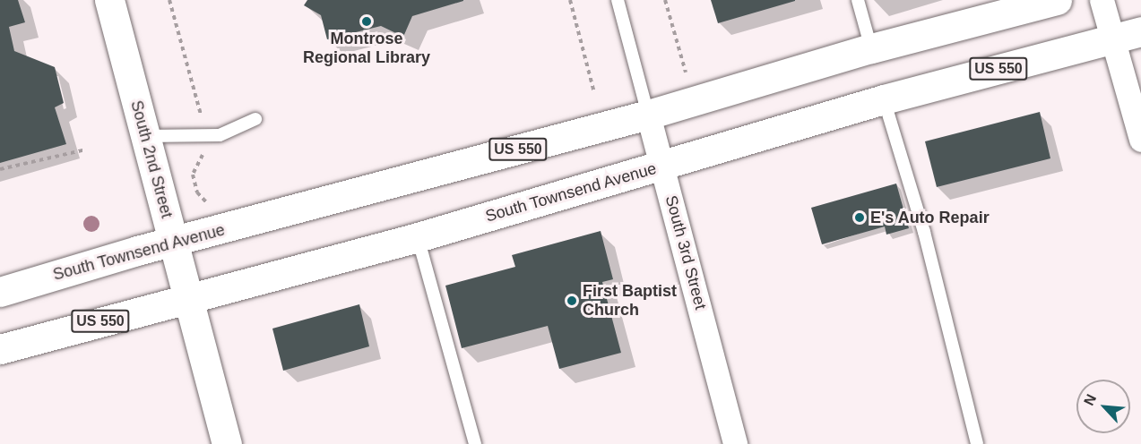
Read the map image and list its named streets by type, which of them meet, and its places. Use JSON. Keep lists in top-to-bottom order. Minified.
{"streets":{"main road":["US 550","South 2nd Street","South Townsend Avenue"],"street":["South 3rd Street"]},"crossings":[["South 2nd Street","South Townsend Avenue"],["South Townsend Avenue","South 3rd Street"]],"places":["Montrose Regional Library","E's Auto Repair","First Baptist Church"],"north":"top left"}
